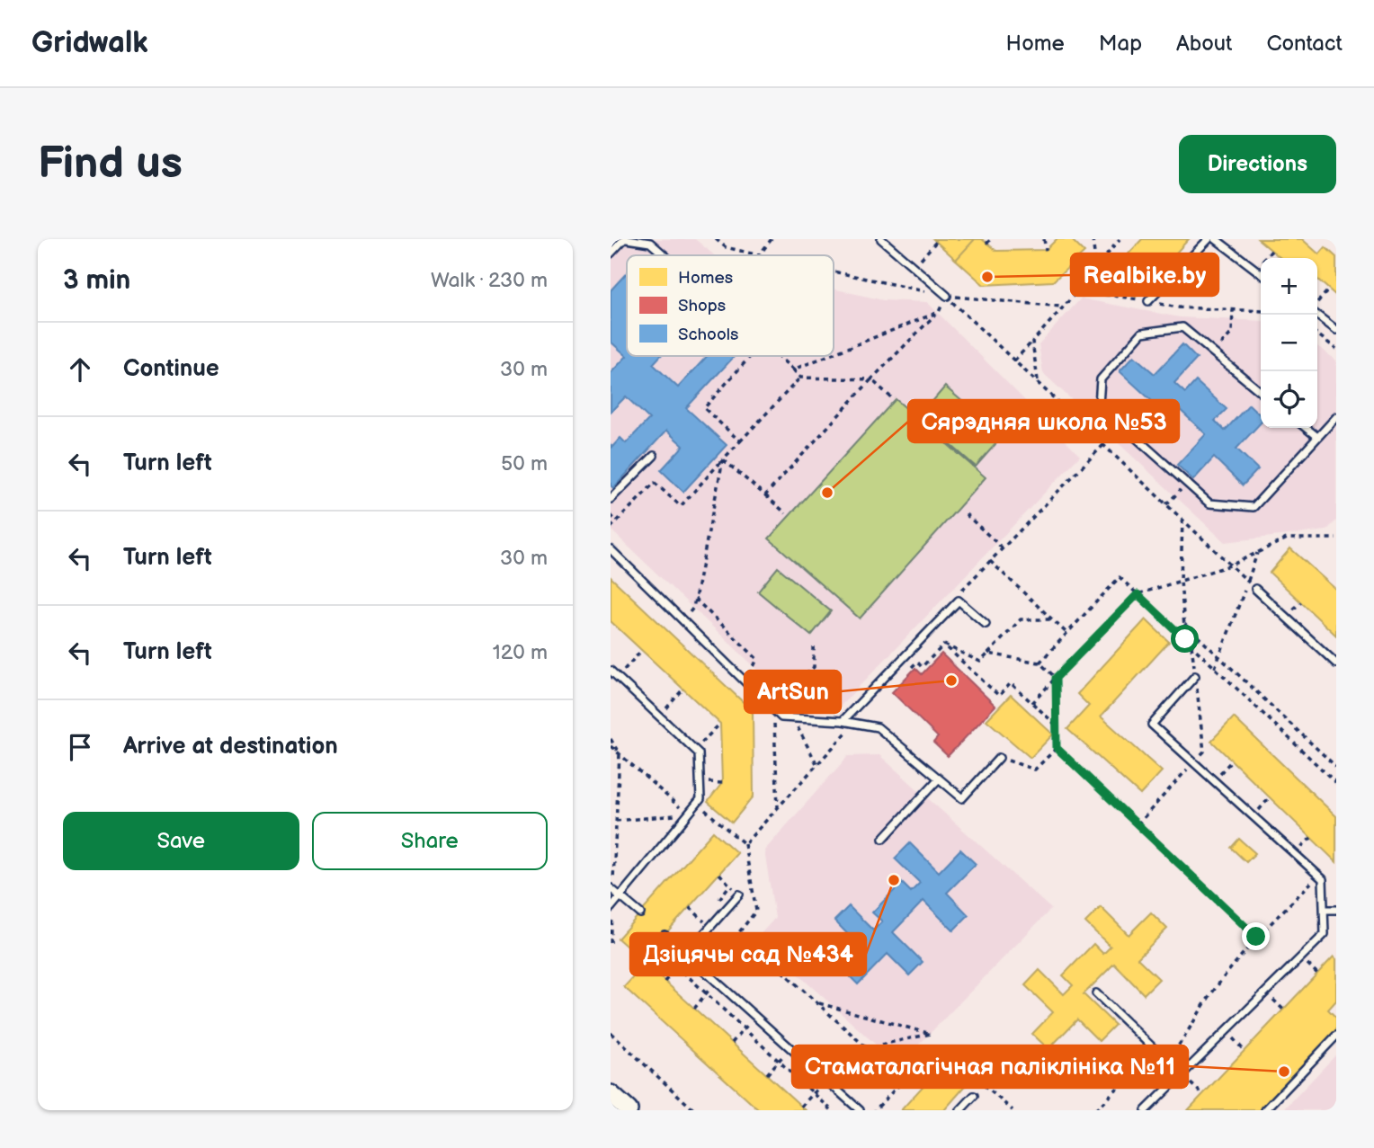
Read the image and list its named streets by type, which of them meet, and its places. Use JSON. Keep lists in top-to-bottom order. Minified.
{"places":["Realbike.by","Сярэдняя школа №53","ArtSun","Дзіцячы сад №434","Стаматалагічная паліклініка №11"],"legend":["Homes","Shops","Schools"],"page":{"header":"Gridwalk","nav":["Home","Map","About","Contact"],"buttons":["Directions",["Save","Share"]],"title":"Find us","heading":["3 min","Walk · 230 m"],"map_buttons":["+","−"],"list":[["Continue","30 m"],["Turn left","50 m"],["Turn left","30 m"],["Turn left","120 m"],"Arrive at destination"]}}
